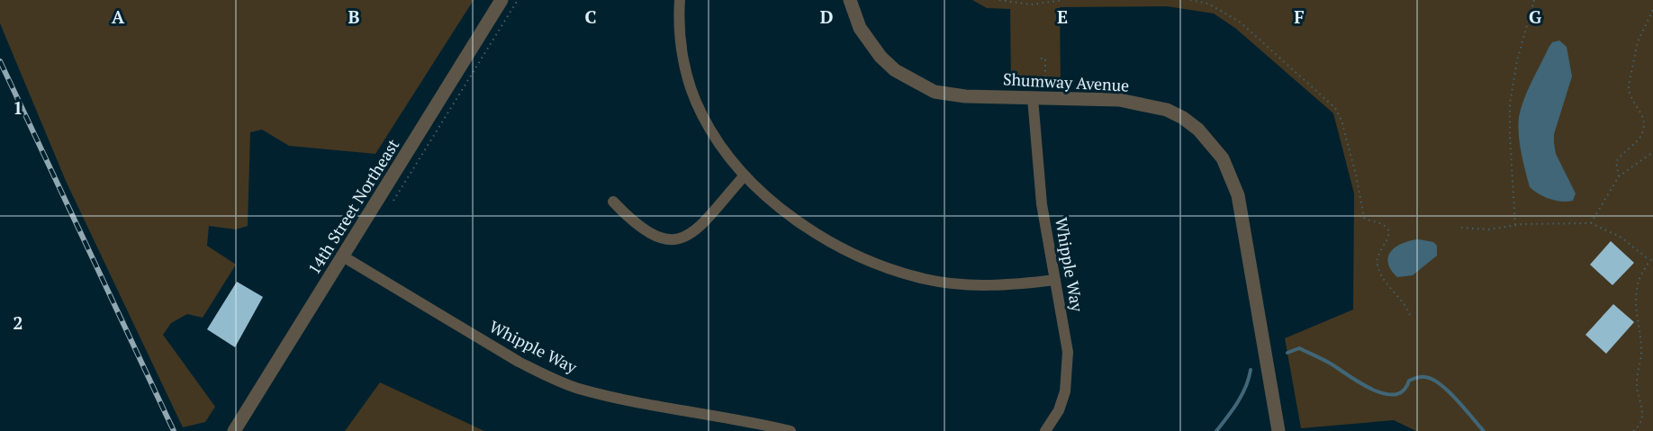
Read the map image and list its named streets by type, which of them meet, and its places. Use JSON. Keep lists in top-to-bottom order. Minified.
{"streets":{"street":["Shumway Avenue","14th Street Northeast","Whipple Way"]},"crossings":[["Shumway Avenue","Whipple Way"],["14th Street Northeast","Whipple Way"]],"grid":{"columns":["A","B","C","D","E","F","G"],"rows":["1","2"]}}
